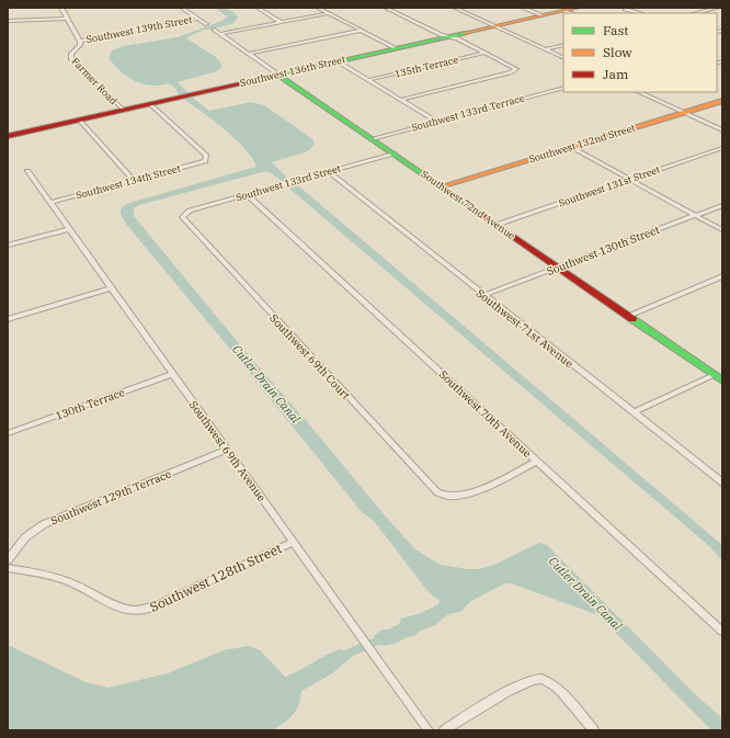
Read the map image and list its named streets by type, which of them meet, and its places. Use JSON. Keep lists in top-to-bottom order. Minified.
{"streets":{"street":["Southwest 139th Street","135th Terrace","Southwest 136th Street","Farmer Road","Southwest 133rd Terrace","Southwest 132nd Street","Southwest 134th Street","Southwest 133rd Street","Southwest 131st Street","Southwest 72nd Avenue","Southwest 130th Street","Southwest 71st Avenue","Southwest 69th Court","130th Terrace","Southwest 70th Avenue","Southwest 69th Avenue","Southwest 129th Terrace","Southwest 128th Street"]},"crossings":[["Southwest 139th Street","Farmer Road"],["Southwest 136th Street","Farmer Road"],["Southwest 136th Street","Southwest 134th Street"],["Southwest 136th Street","Southwest 72nd Avenue"],["Southwest 133rd Terrace","Southwest 72nd Avenue"],["Southwest 132nd Street","Southwest 72nd Avenue"],["Southwest 134th Street","Southwest 69th Avenue"],["Southwest 133rd Street","Southwest 72nd Avenue"],["Southwest 133rd Street","Southwest 71st Avenue"],["Southwest 133rd Street","Southwest 69th Court"],["Southwest 133rd Street","Southwest 70th Avenue"],["Southwest 131st Street","Southwest 72nd Avenue"],["Southwest 72nd Avenue","Southwest 130th Street"],["Southwest 130th Street","Southwest 71st Avenue"],["Southwest 69th Court","Southwest 70th Avenue"],["130th Terrace","Southwest 69th Avenue"],["Southwest 69th Avenue","Southwest 129th Terrace"],["Southwest 69th Avenue","Southwest 128th Street"]],"water":["Cutler Drain Canal"],"legend":["Fast","Slow","Jam"]}
